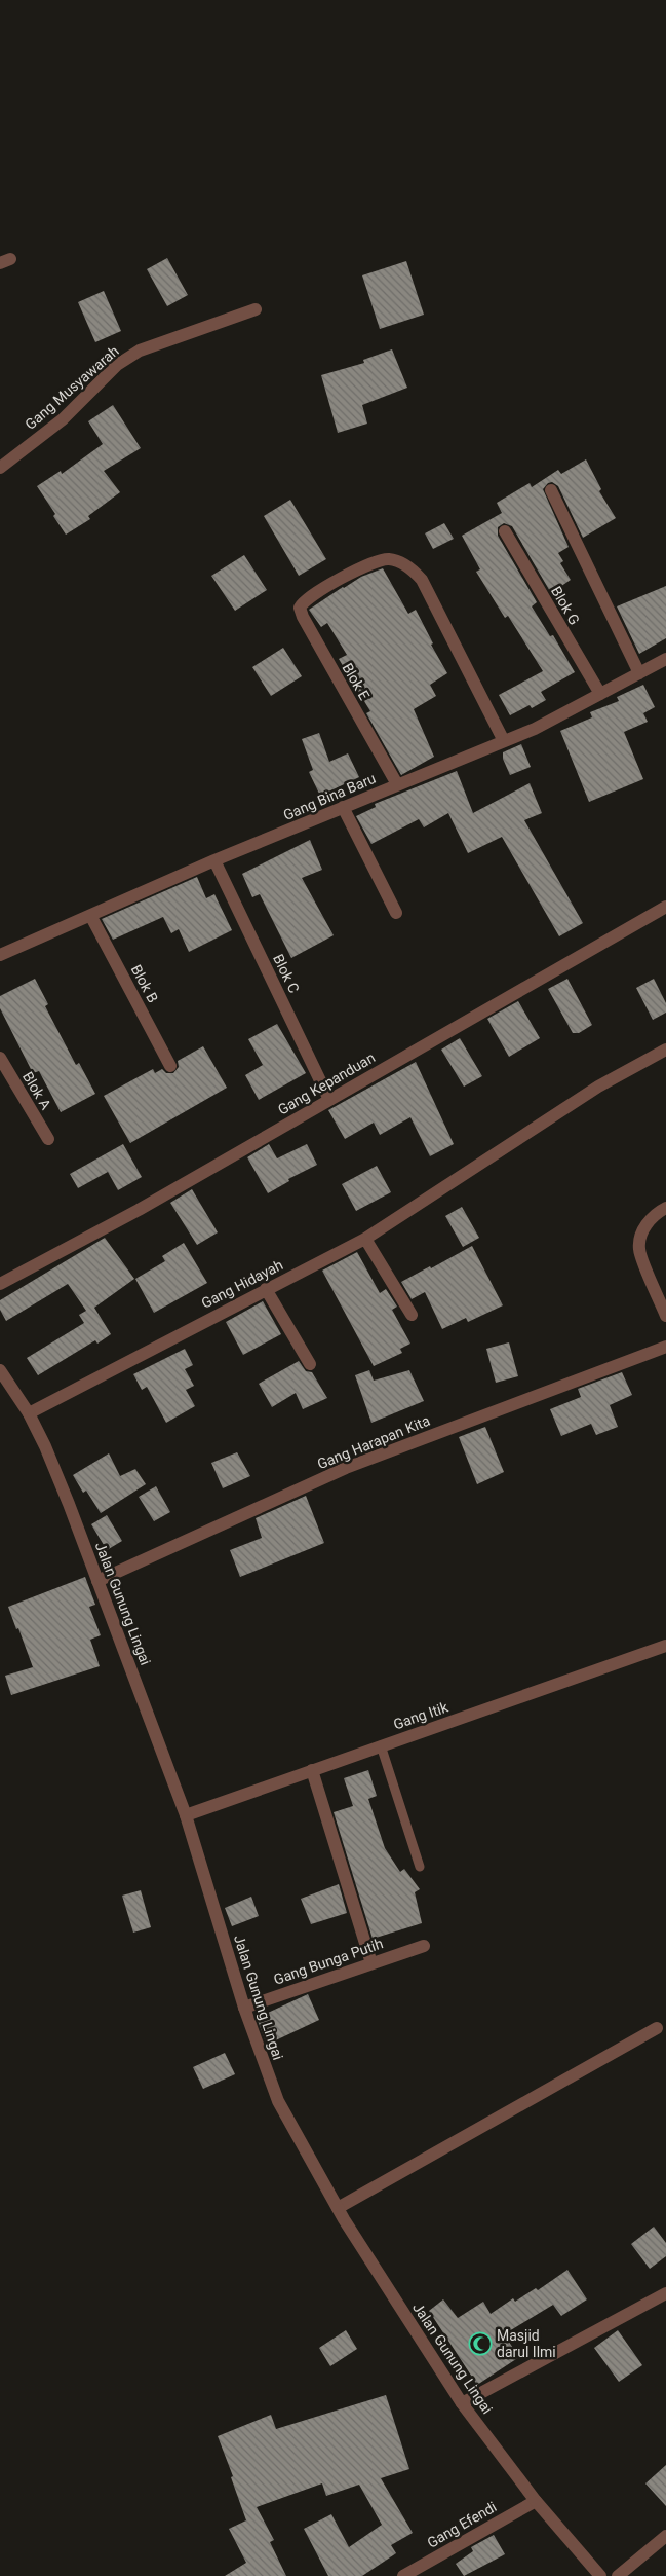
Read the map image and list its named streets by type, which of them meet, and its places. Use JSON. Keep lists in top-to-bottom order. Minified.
{"streets":{"street":["Gang Musyawarah","Blok G","Blok E","Gang Bina Baru","Blok C","Blok B","Gang Kepanduan","Blok A","Gang Hidayah","Gang Harapan Kita","Jalan Gunung Lingai","Gang Itik","Gang Bunga Putih","Gang Efendi"]},"crossings":[["Blok G","Gang Bina Baru"],["Blok E","Gang Bina Baru"],["Gang Bina Baru","Blok C"],["Gang Bina Baru","Blok B"],["Blok C","Gang Kepanduan"],["Gang Hidayah","Jalan Gunung Lingai"],["Gang Harapan Kita","Jalan Gunung Lingai"],["Jalan Gunung Lingai","Gang Itik"],["Jalan Gunung Lingai","Gang Bunga Putih"],["Jalan Gunung Lingai","Gang Efendi"]],"places":{"mosque":["Masjid darul Ilmi"]}}
